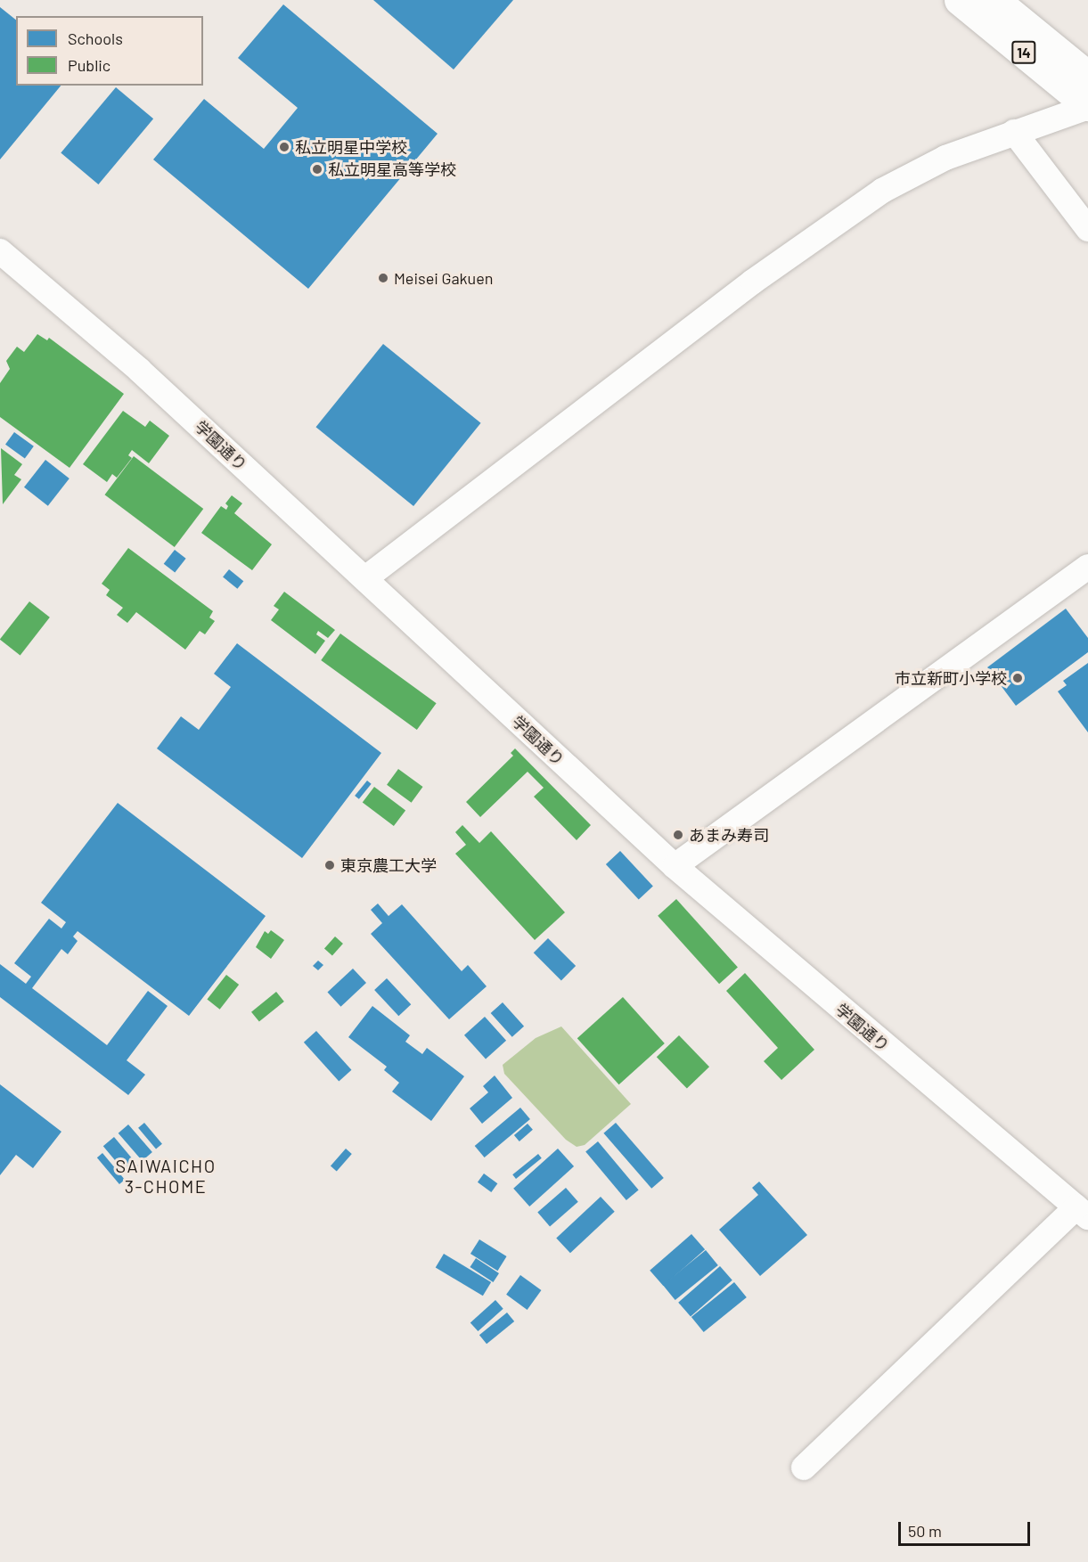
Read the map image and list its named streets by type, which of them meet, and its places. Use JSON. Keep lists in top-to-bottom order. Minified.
{"streets":{"main road":["14"],"street":["学園通り"]},"districts":["SAIWAICHO 3-CHOME"],"places":["私立明星中学校","私立明星高等学校","Meisei Gakuen","市立新町小学校","あまみ寿司","東京農工大学"],"legend":["Schools","Public"],"scale_bar":"50 m"}
